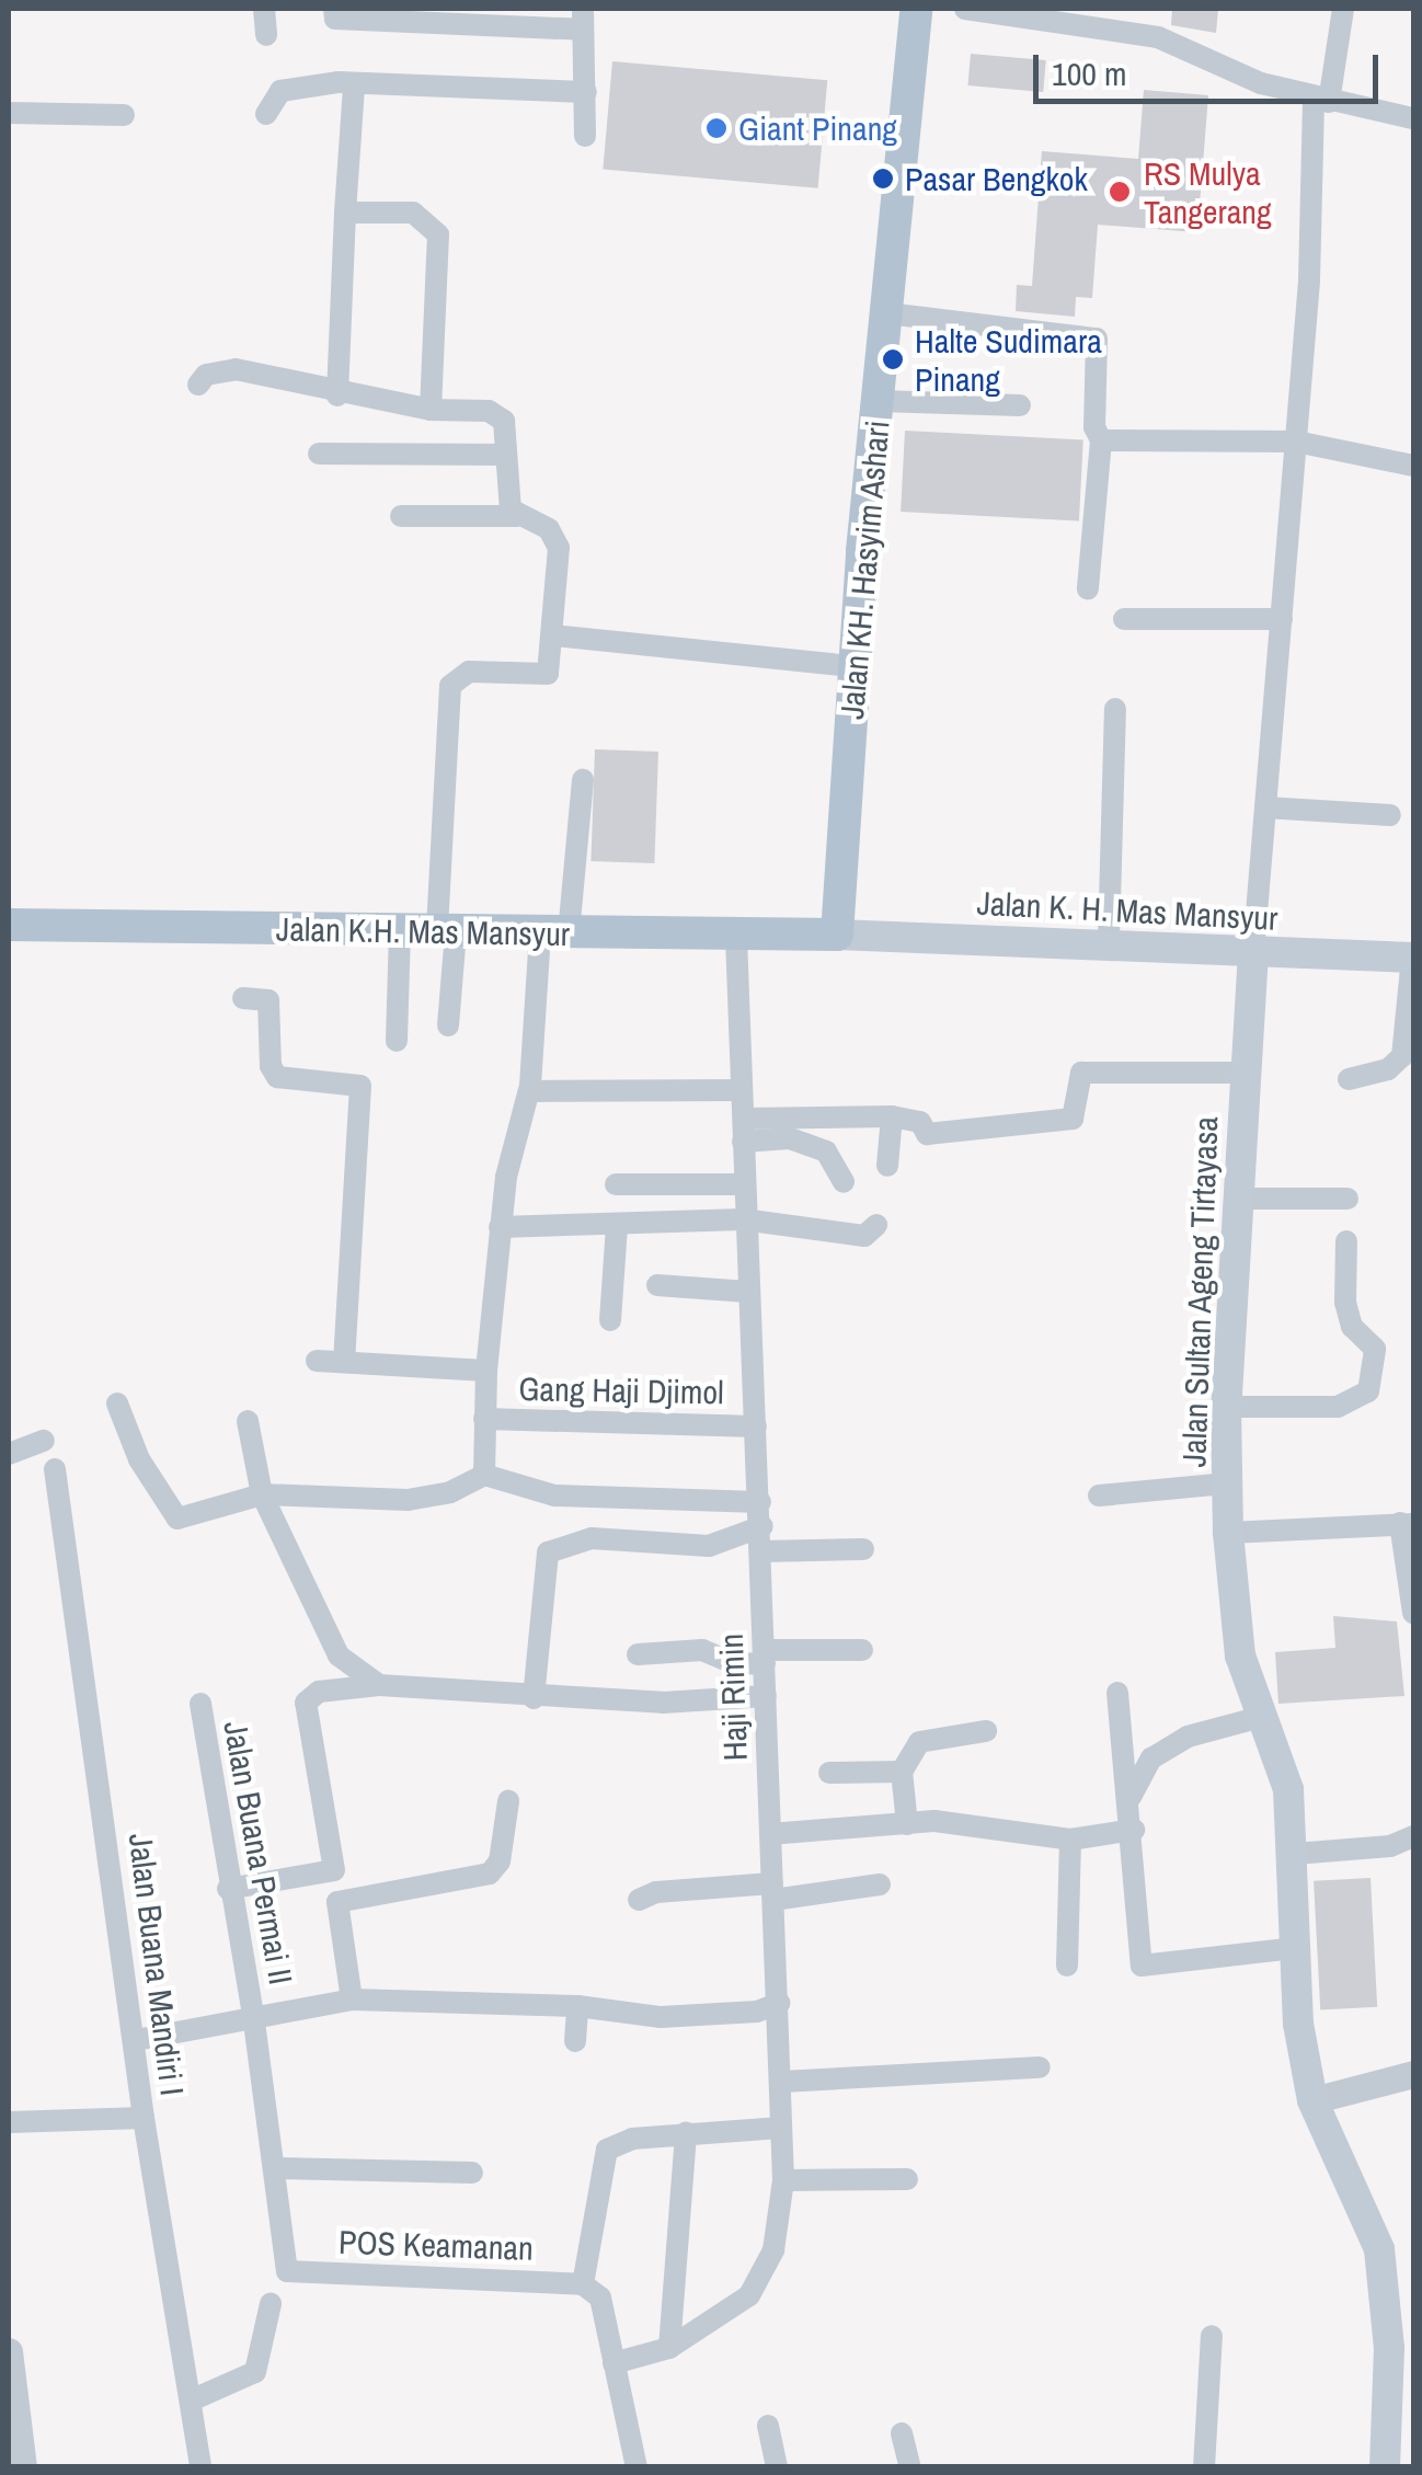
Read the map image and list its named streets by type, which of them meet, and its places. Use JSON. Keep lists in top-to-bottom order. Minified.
{"streets":{"main road":["Jalan KH. Hasyim Ashari","Jalan K. H. Mas Mansyur","Jalan K.H. Mas Mansyur","Jalan Sultan Ageng Tirtayasa"],"street":["Gang Haji Djimol","Haji Rimin","Jalan Buana Permai II","Jalan Buana Mandiri I","POS Keamanan"]},"crossings":[["Jalan KH. Hasyim Ashari","Jalan K. H. Mas Mansyur"],["Jalan KH. Hasyim Ashari","Jalan K.H. Mas Mansyur"],["Jalan K. H. Mas Mansyur","Jalan K.H. Mas Mansyur"],["Jalan K. H. Mas Mansyur","Jalan Sultan Ageng Tirtayasa"],["Jalan K.H. Mas Mansyur","Haji Rimin"],["Gang Haji Djimol","Haji Rimin"],["Jalan Buana Permai II","POS Keamanan"]],"places":["Giant Pinang","Pasar Bengkok","RS Mulya Tangerang","Halte Sudimara Pinang"],"scale_bar":"100 m"}
